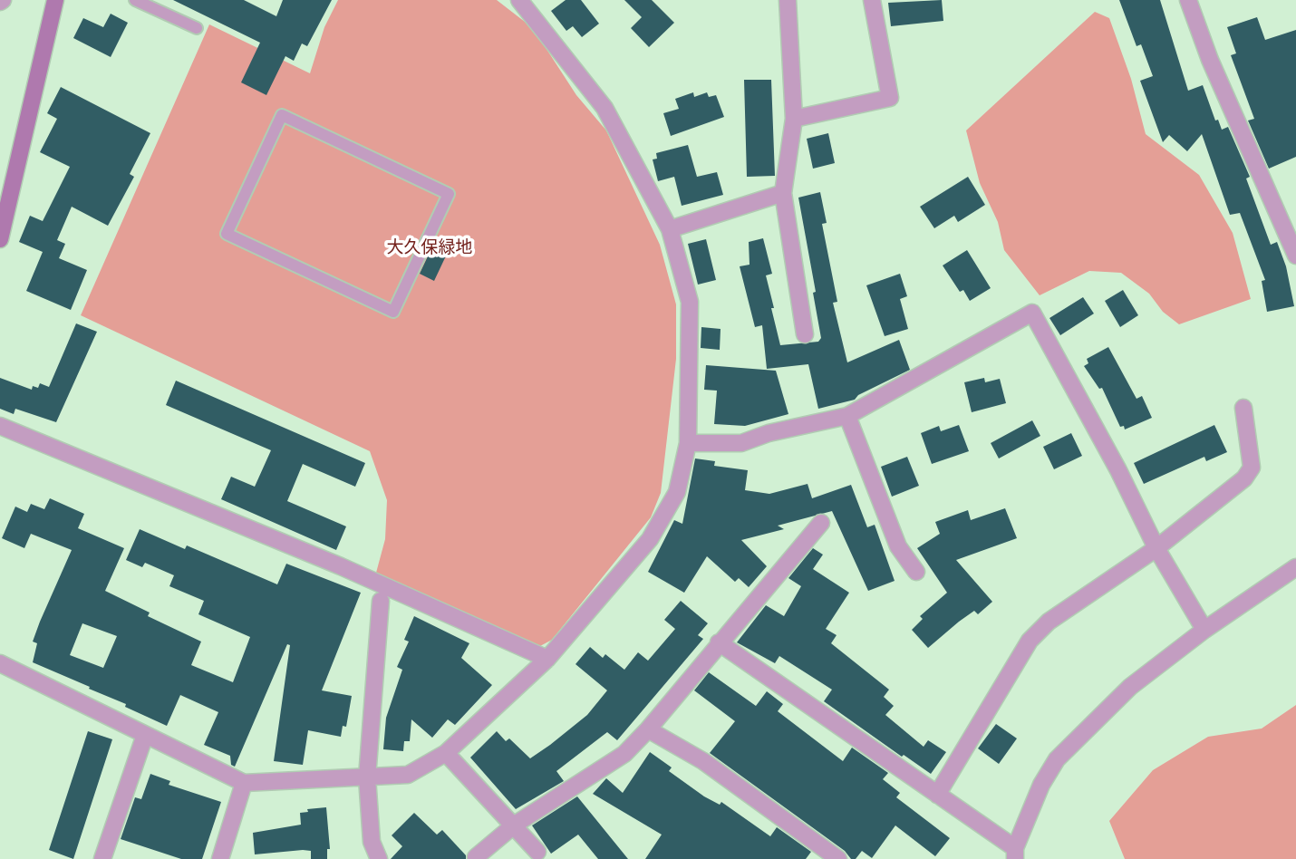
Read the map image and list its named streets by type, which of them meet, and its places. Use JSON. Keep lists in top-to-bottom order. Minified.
{"parks":["大久保緑地"]}
